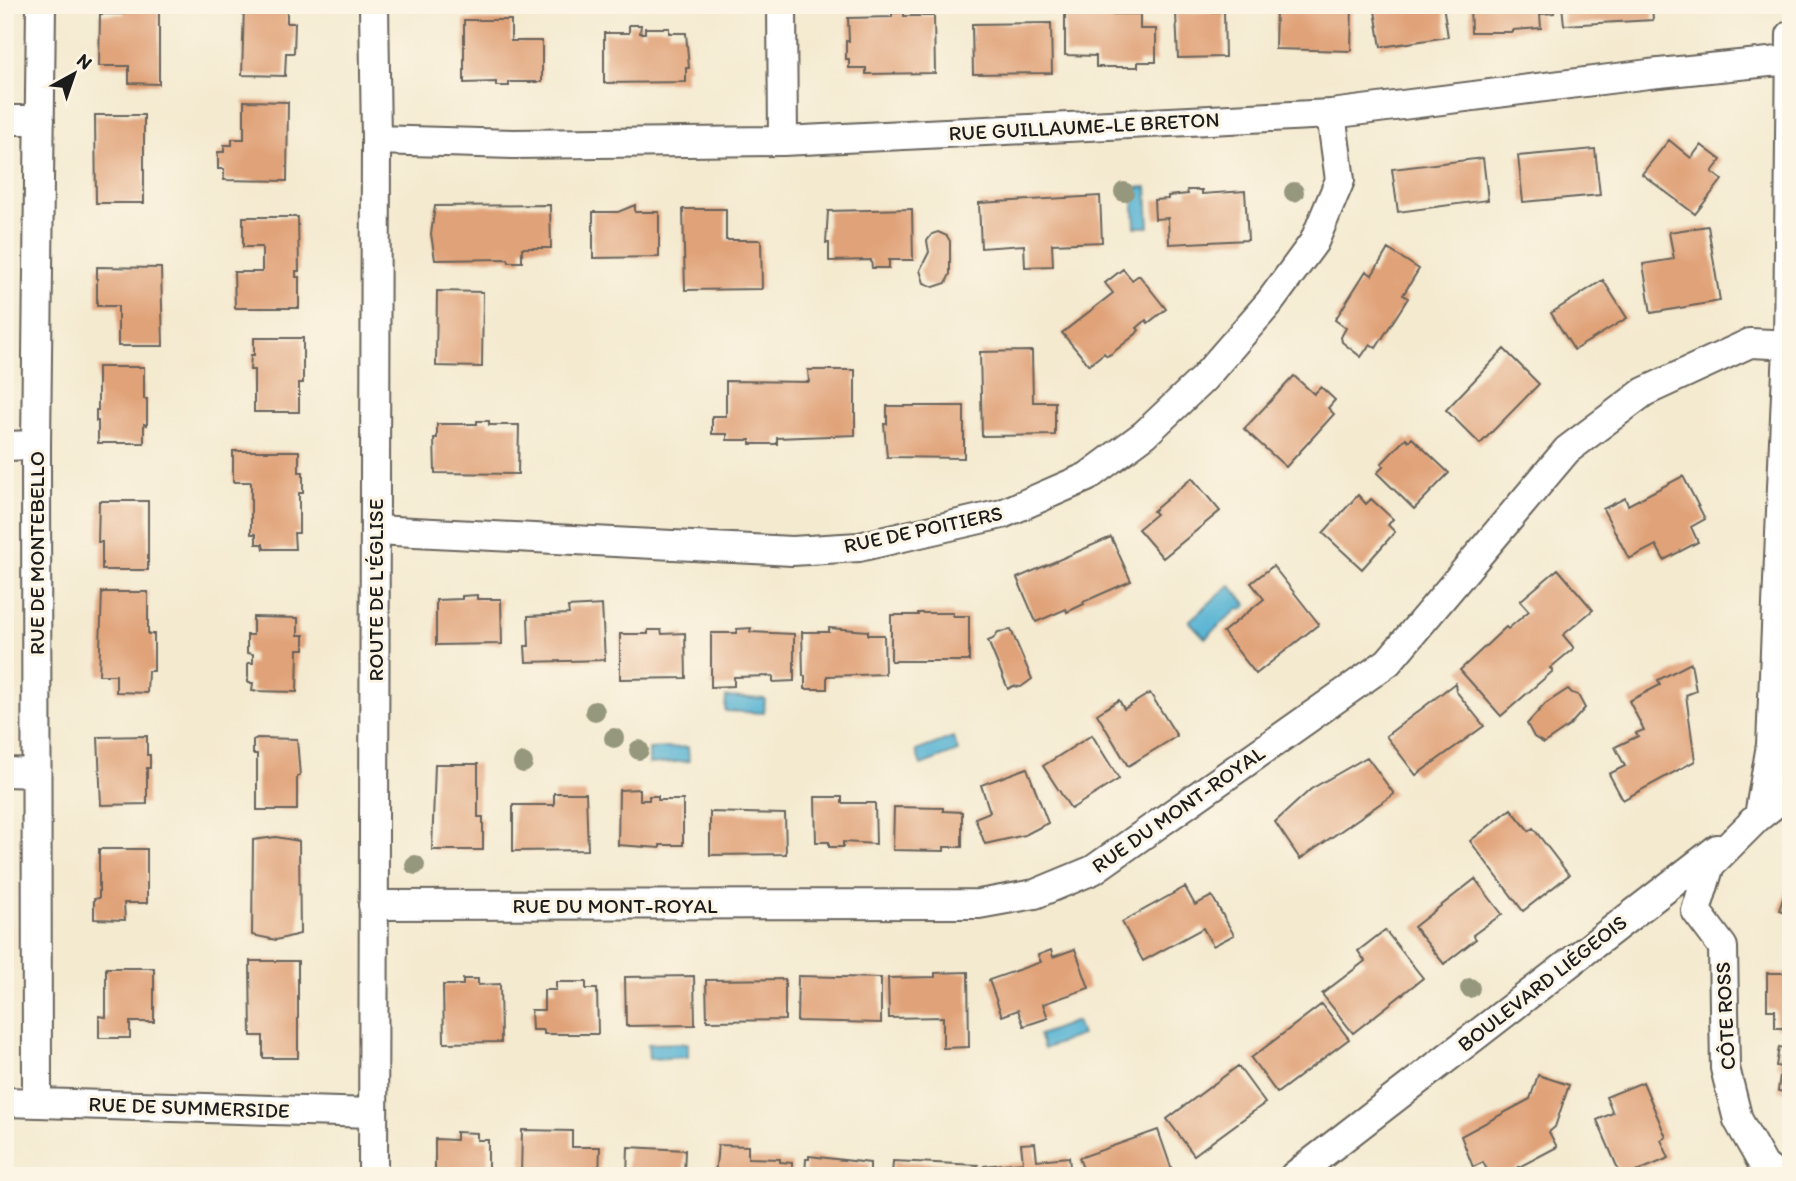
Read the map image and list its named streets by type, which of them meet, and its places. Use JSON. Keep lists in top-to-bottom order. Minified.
{"streets":{"street":["RUE GUILLAUME-LE BRETON","RUE DE POITIERS","RUE DE MONTEBELLO","ROUTE DE L'ÉGLISE","RUE DU MONT-ROYAL","BOULEVARD LIÉGEOIS","CÔTE ROSS","RUE DE SUMMERSIDE"]},"crossings":[["RUE GUILLAUME-LE BRETON","RUE DE POITIERS"],["RUE GUILLAUME-LE BRETON","ROUTE DE L'ÉGLISE"],["RUE DE POITIERS","ROUTE DE L'ÉGLISE"],["RUE DE MONTEBELLO","RUE DE SUMMERSIDE"],["ROUTE DE L'ÉGLISE","RUE DU MONT-ROYAL"],["ROUTE DE L'ÉGLISE","RUE DE SUMMERSIDE"],["BOULEVARD LIÉGEOIS","CÔTE ROSS"]],"north":"top right"}
